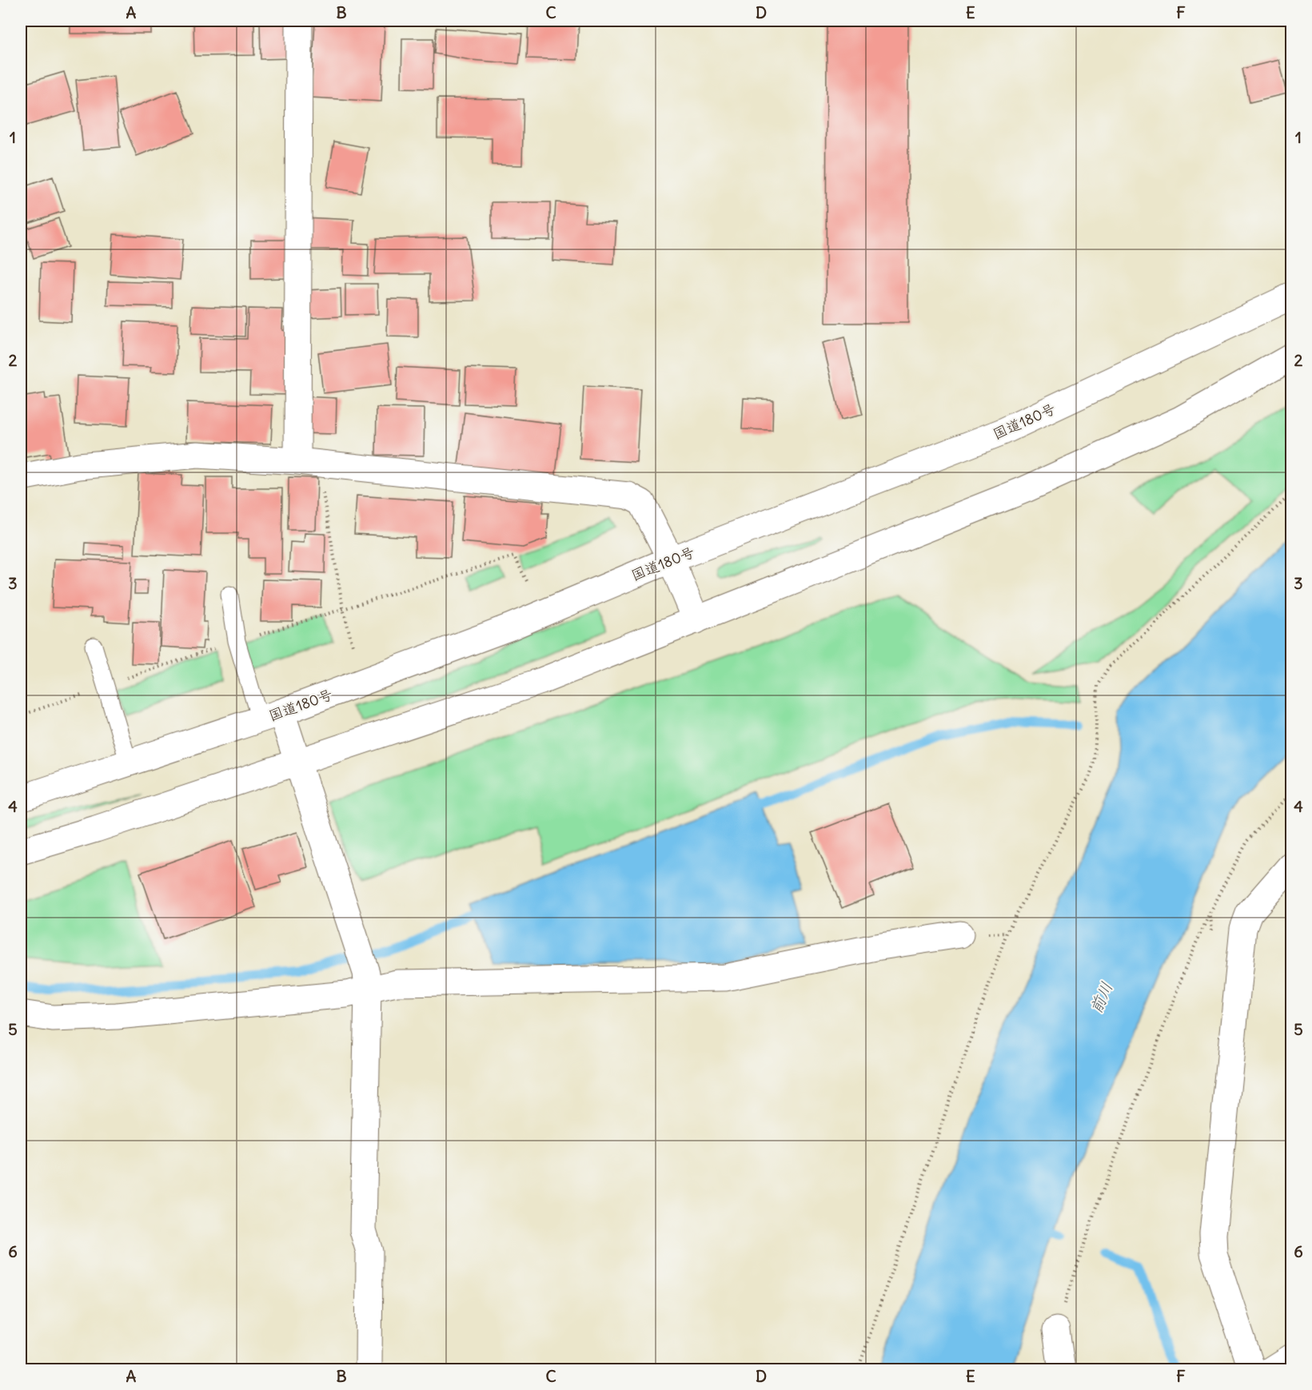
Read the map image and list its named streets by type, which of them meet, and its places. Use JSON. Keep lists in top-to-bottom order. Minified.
{"streets":{"main road":["国道180号"]},"water":["前川"],"grid":{"columns":["A","B","C","D","E","F"],"rows":["1","2","3","4","5","6"]}}
